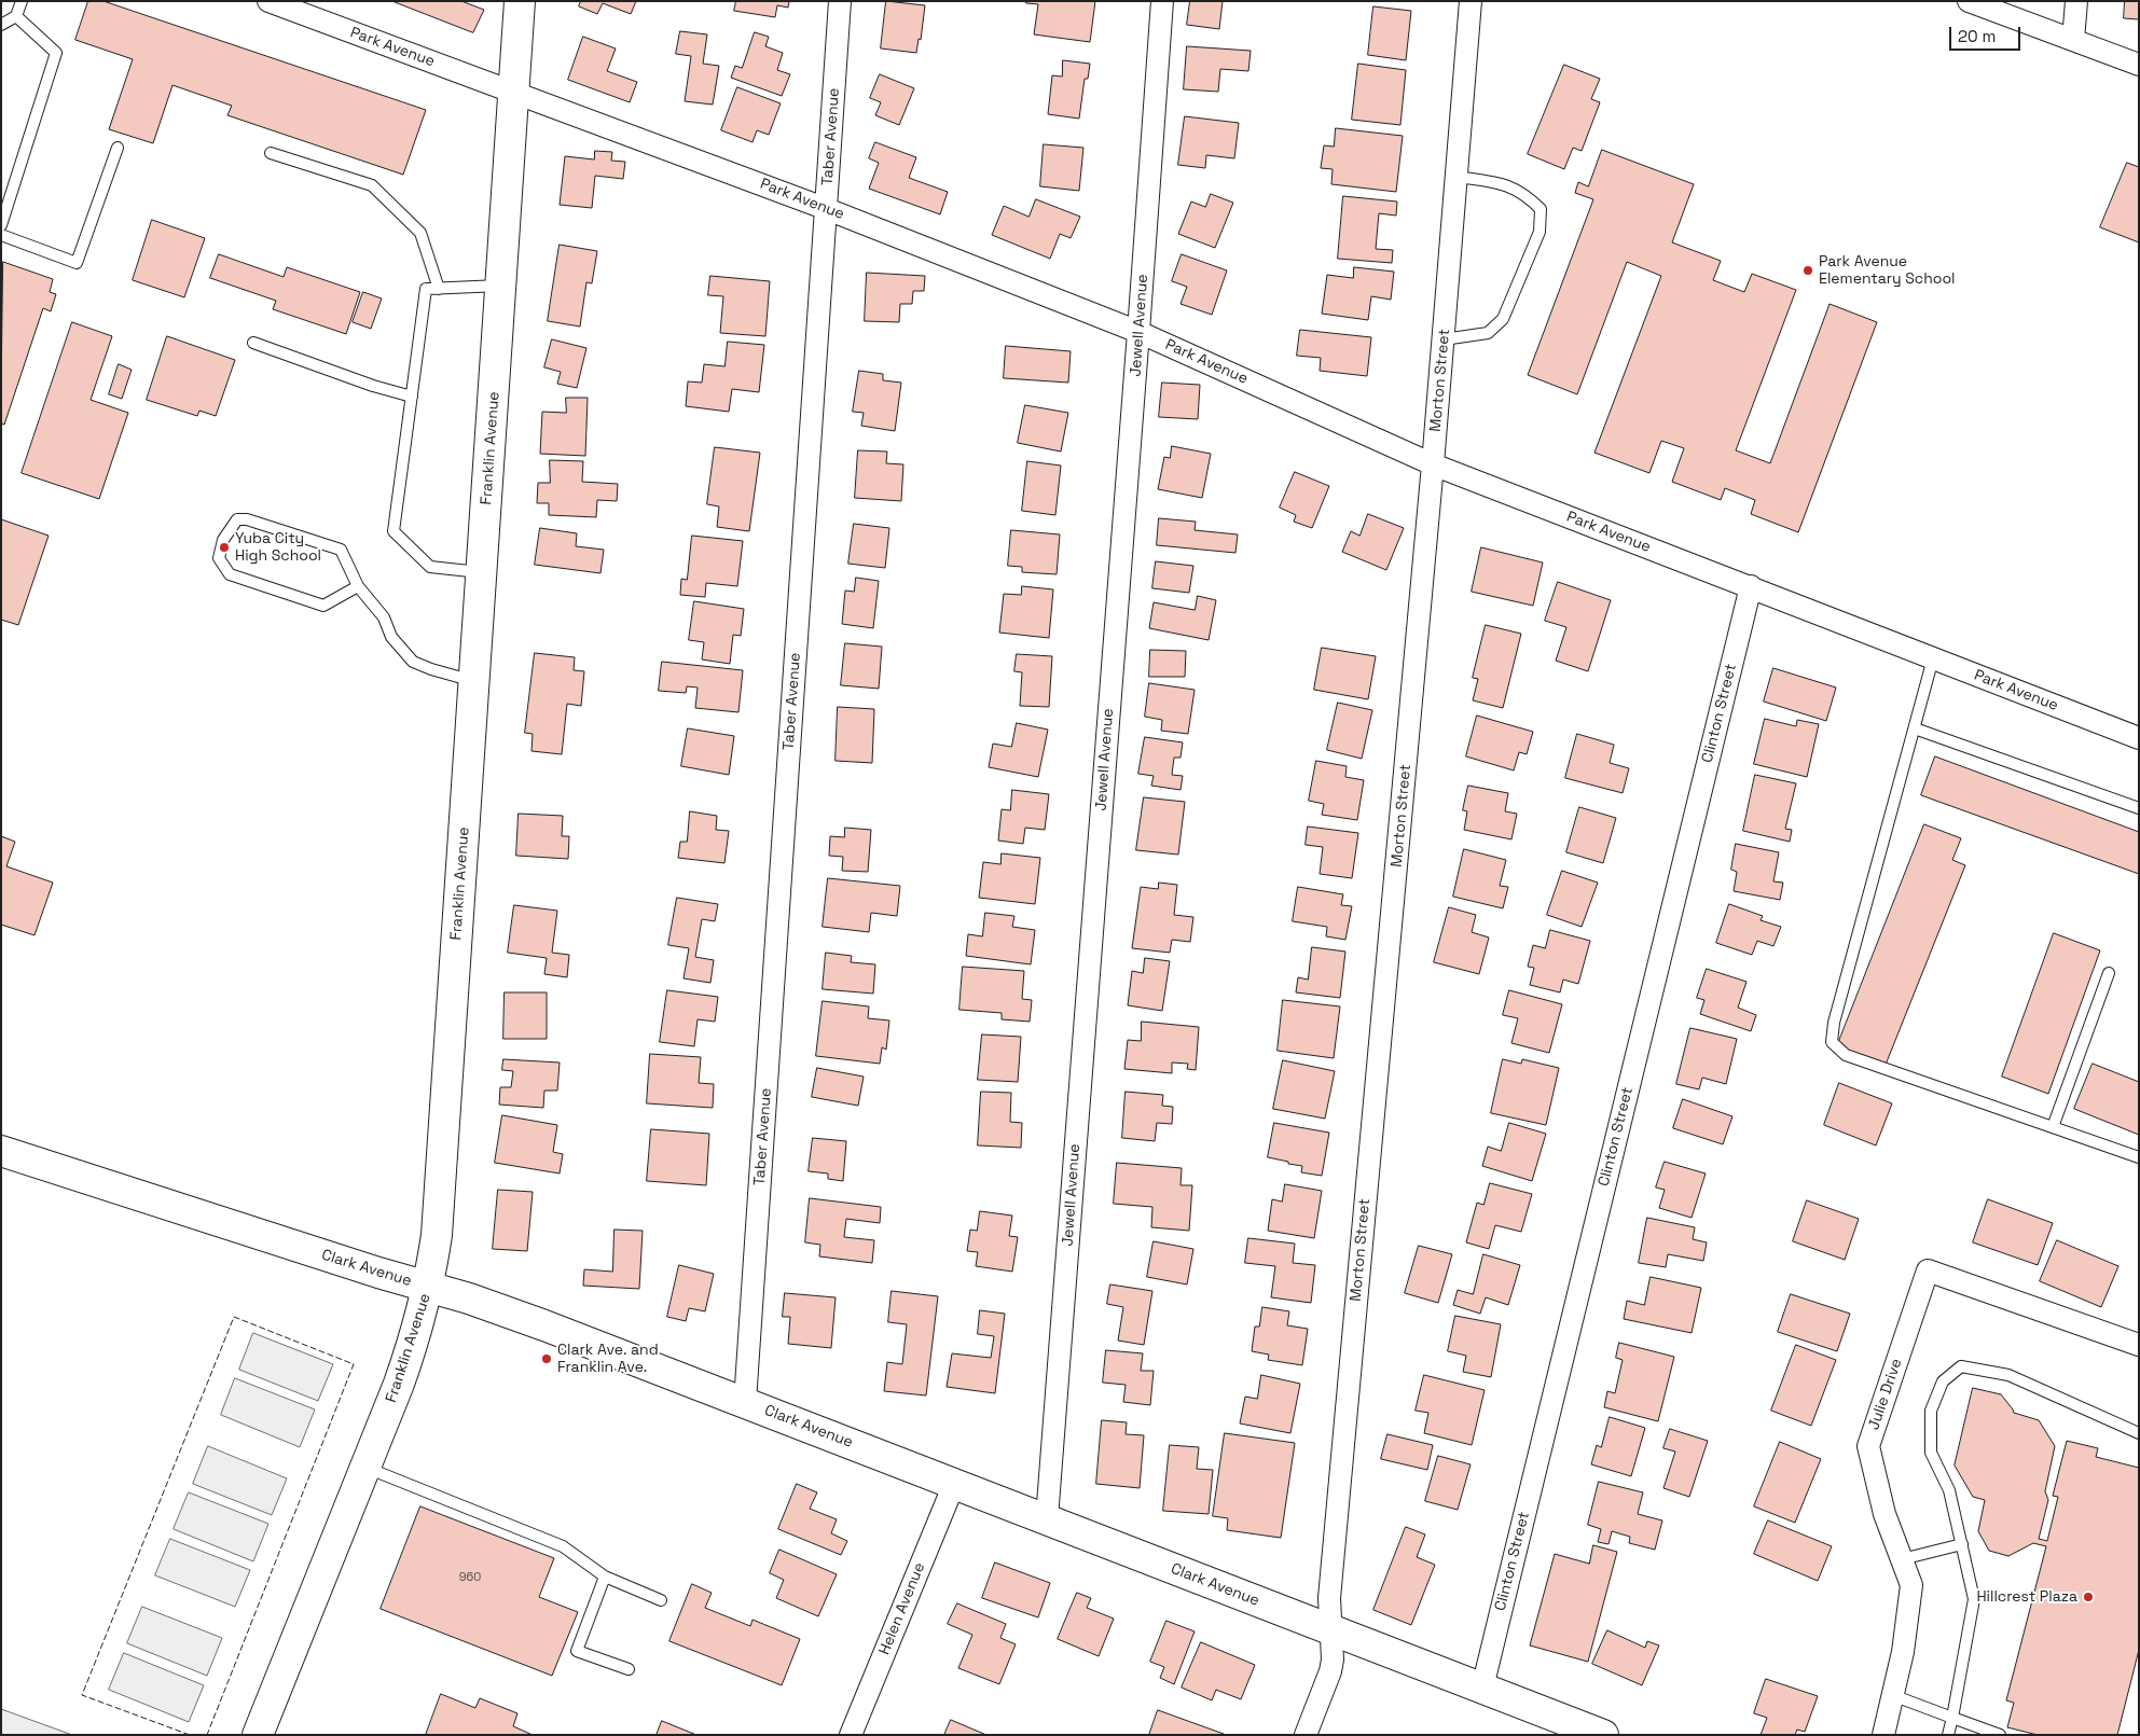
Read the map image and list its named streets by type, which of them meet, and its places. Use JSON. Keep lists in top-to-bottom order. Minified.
{"streets":{"street":["Park Avenue","Taber Avenue","Jewell Avenue","Morton Street","Franklin Avenue","Clinton Street","Clark Avenue","Julie Drive","Helen Avenue"]},"crossings":[["Park Avenue","Taber Avenue"],["Park Avenue","Jewell Avenue"],["Park Avenue","Morton Street"],["Park Avenue","Franklin Avenue"],["Park Avenue","Clinton Street"],["Taber Avenue","Clark Avenue"],["Jewell Avenue","Clark Avenue"],["Morton Street","Clark Avenue"],["Franklin Avenue","Clark Avenue"],["Clinton Street","Clark Avenue"],["Clark Avenue","Helen Avenue"]],"places":["Park Avenue Elementary School","Yuba City High School","Clark Ave. and Franklin Ave.","Hillcrest Plaza"],"house_numbers":["960"],"scale_bar":"20 m"}
